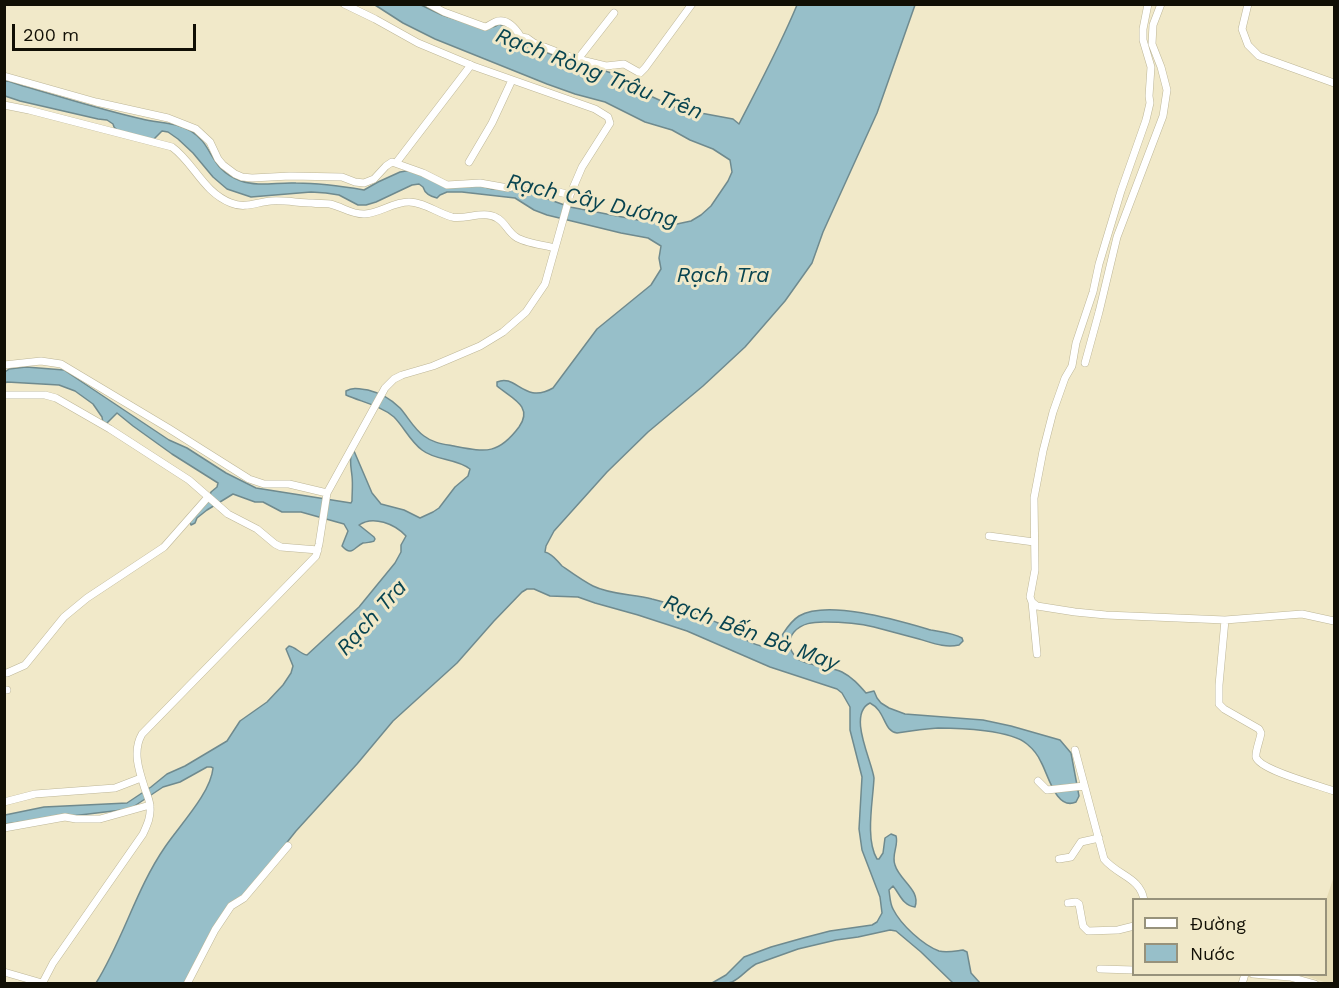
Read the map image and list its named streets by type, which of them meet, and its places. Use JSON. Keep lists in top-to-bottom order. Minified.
{"water":["Rạch Ròng Trâu Trên","Rạch Cây Dương","Rạch Tra","Rạch Bến Bà May"],"legend":["Đường","Nước"],"scale_bar":"200 m"}
